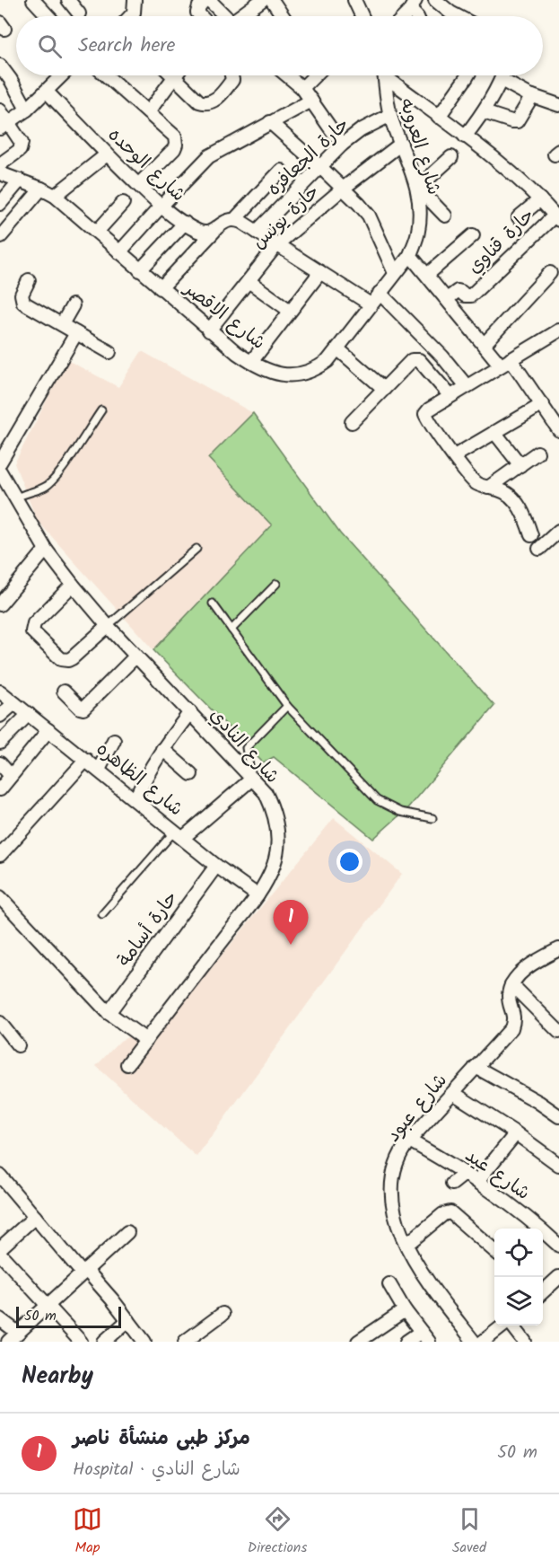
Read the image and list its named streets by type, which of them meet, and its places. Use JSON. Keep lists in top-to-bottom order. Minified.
{"streets":{"street":["شارع العروبه","حارة الجعافره","شارع الوحده","حارة يونس","حارة قناوي","شارع الاقصر","شارع النادي","شارع الظاهره","حارة أسامة","شارع عبود","شارع عيد"]},"crossings":[["شارع العروبه","حارة الجعافره"],["شارع العروبه","حارة يونس"],["شارع العروبه","شارع الاقصر"],["حارة يونس","شارع الاقصر"],["شارع النادي","شارع الظاهره"],["شارع الظاهره","حارة أسامة"],["شارع عبود","شارع عيد"]],"scale_bar":"50 m","page":{"search":"Search here","pins":"1","scale":"50 m","heading":"Nearby","list":[{"mark":"1","name":"مركز طبى منشأة ناصر","note":"Hospital · شارع النادي","value":"50 m"}],"nav":["Map","Directions","Saved"]}}
